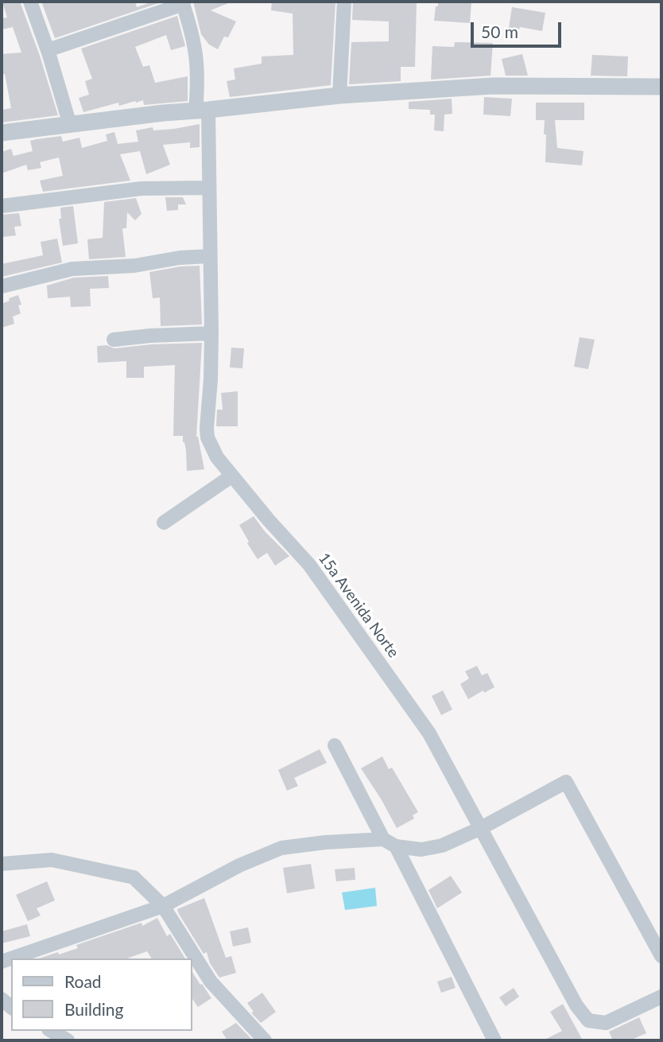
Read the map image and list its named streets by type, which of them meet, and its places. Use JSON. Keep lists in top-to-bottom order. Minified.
{"streets":{"street":["15a Avenida Norte"]},"legend":["Road","Building"],"scale_bar":"50 m"}
